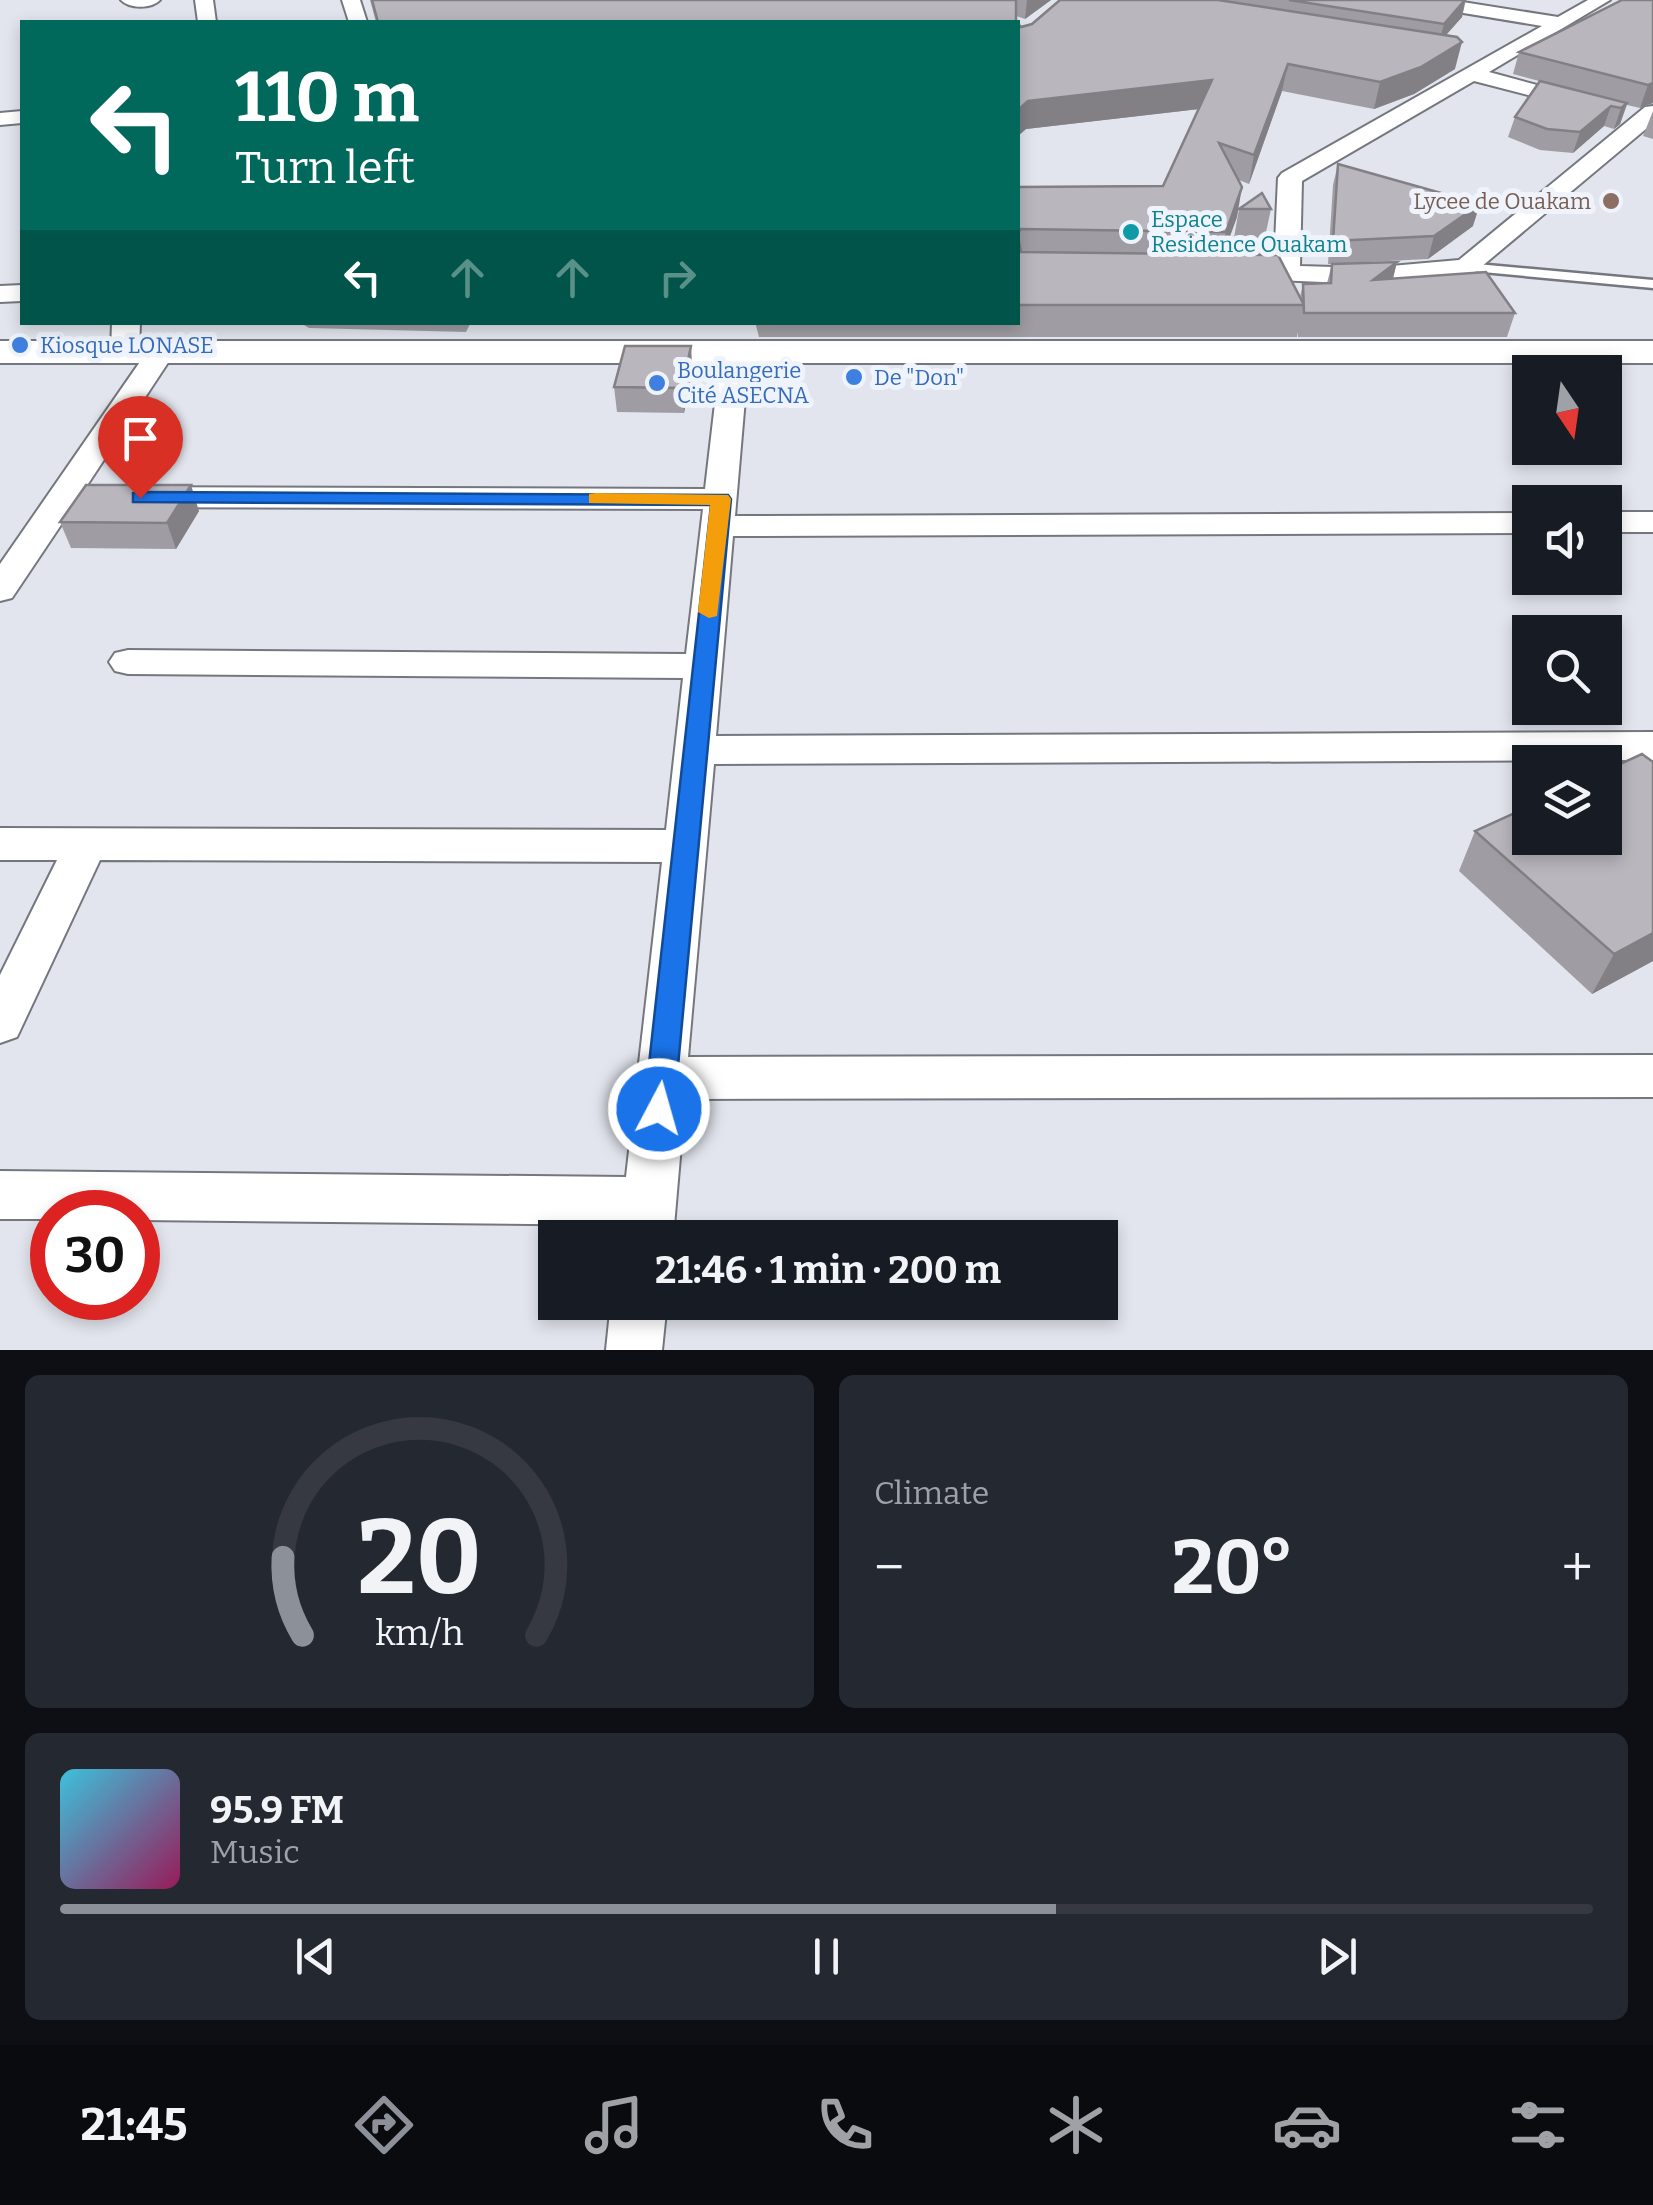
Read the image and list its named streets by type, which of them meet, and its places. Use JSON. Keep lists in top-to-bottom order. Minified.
{"places":["Lycee de Ouakam","Espace Residence Ouakam","Kiosque LONASE","De \"Don\"","Boulangerie Cité ASECNA"],"north":"bottom","page":{"turn":["110 m","Turn left"],"limit":"30","trip":"21:46 · 1 min · 200 m","tile":"Climate","heat":["−","20°","+"],"song":["95.9 FM","Music"],"tabs":"21:45","gauge":["20","km/h"]}}
